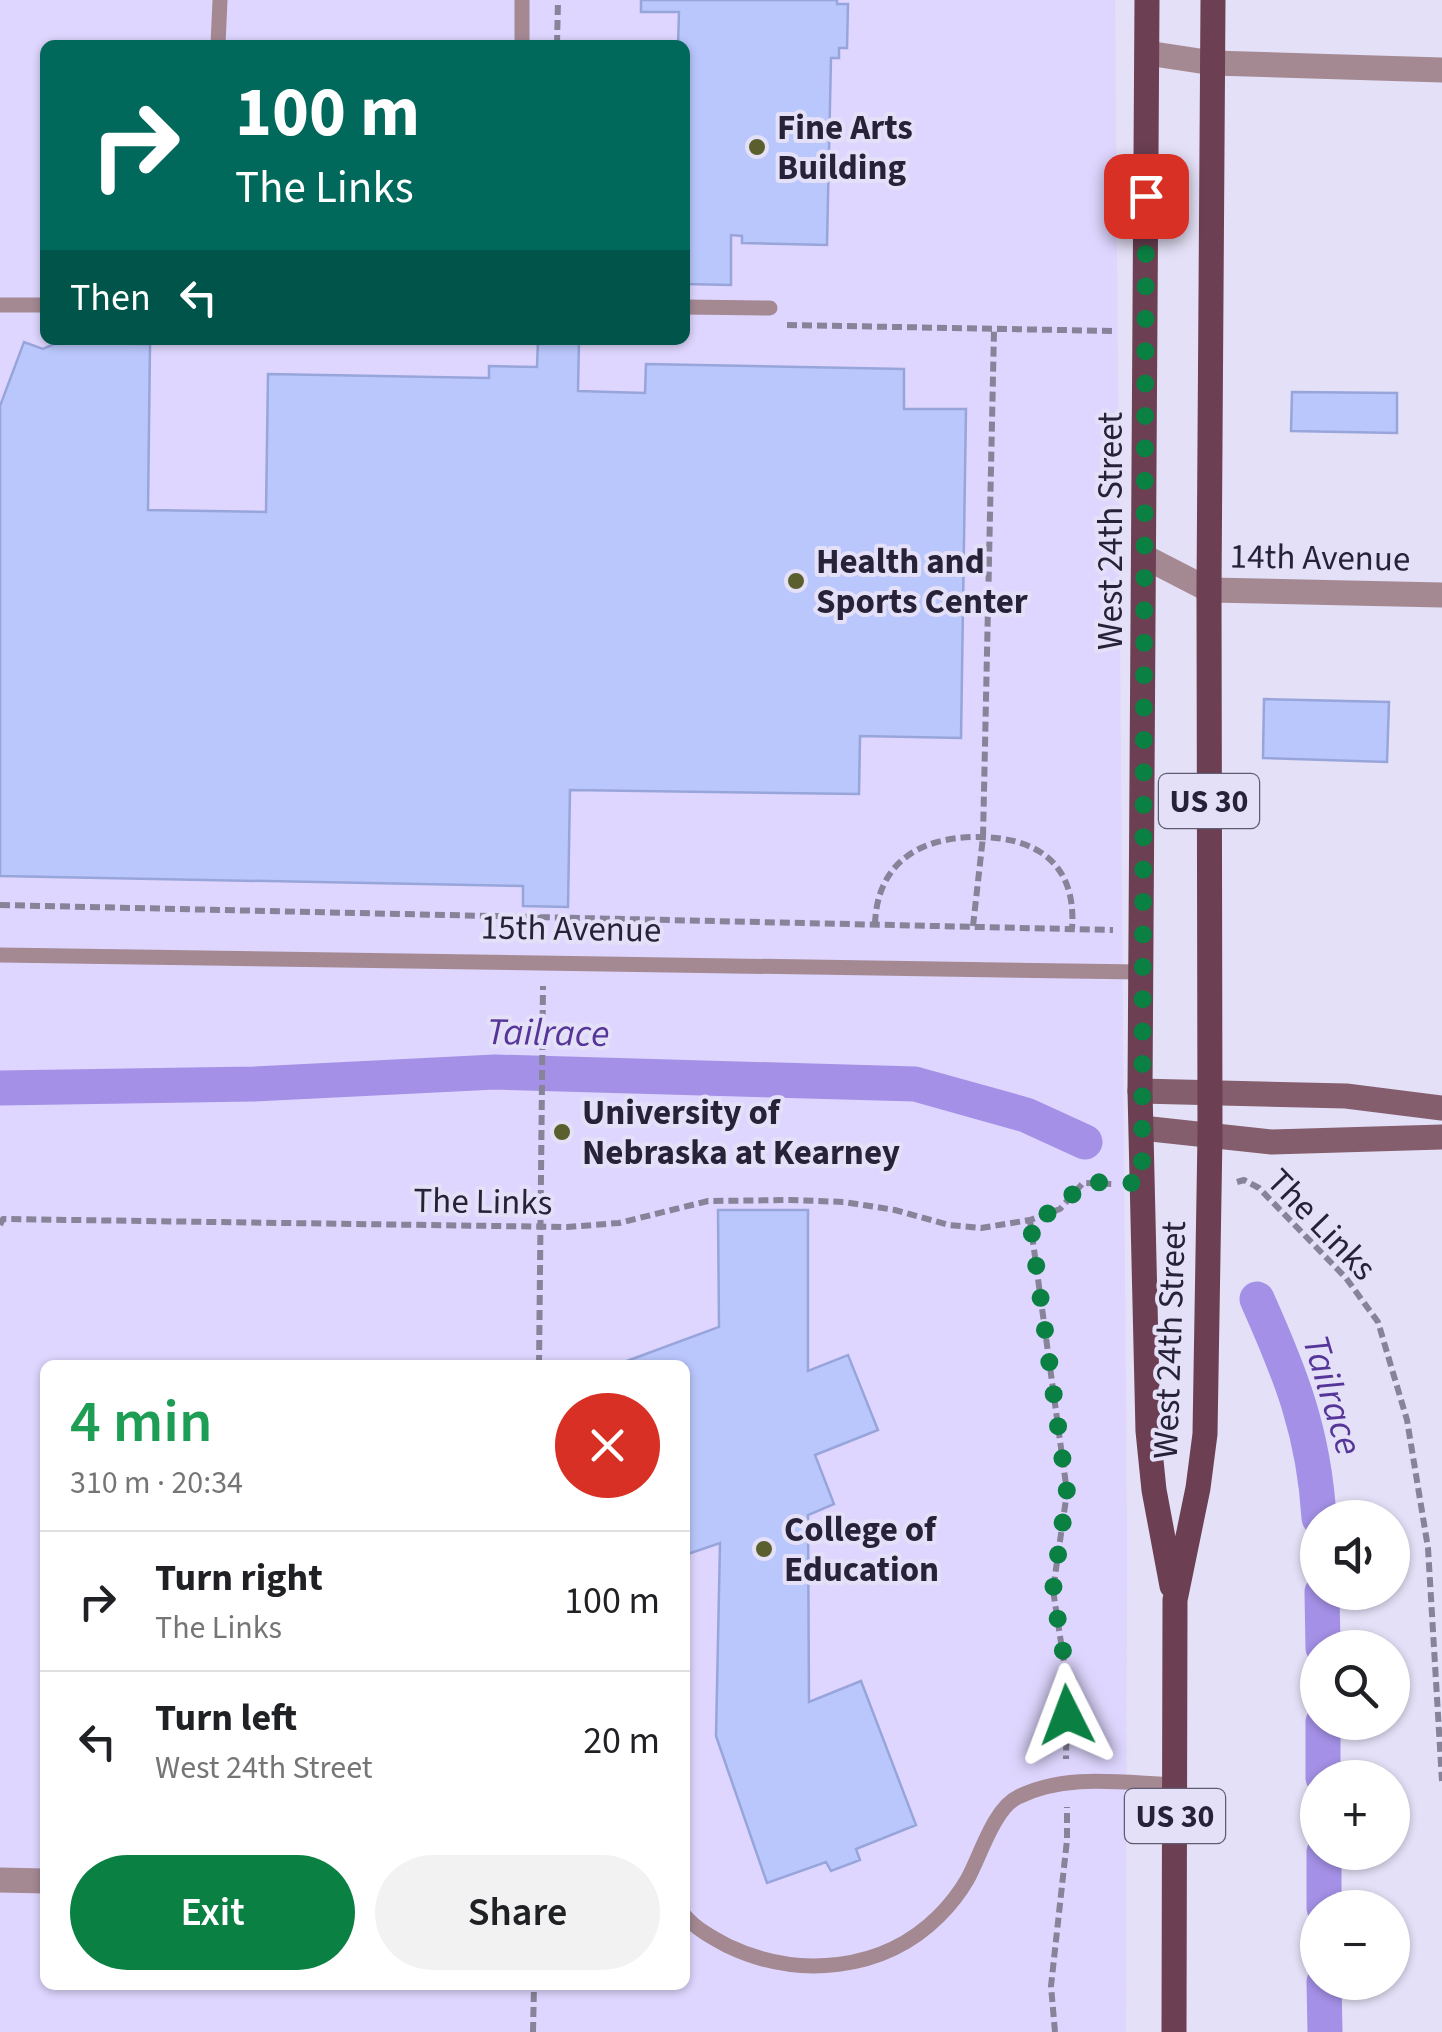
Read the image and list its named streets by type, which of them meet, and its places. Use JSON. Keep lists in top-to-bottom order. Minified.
{"streets":{"main road":["West 24th Street","US 30"],"street":["14th Avenue"],"lane":["15th Avenue"],"path":["The Links"]},"crossings":[["West 24th Street","14th Avenue"],["West 24th Street","15th Avenue"],["West 24th Street","The Links"]],"water":["Tailrace"],"places":["Fine Arts Building","Health and Sports Center","University of Nebraska at Kearney","College of Education"],"page":{"turn":["100 m","The Links"],"then":"Then","heading":["4 min","310 m · 20:34"],"map_buttons":["+","−"],"list":[{"name":"Turn right","note":"The Links","value":"100 m"},{"name":"Turn left","note":"West 24th Street","value":"20 m"}],"buttons":["Exit","Share"]}}
